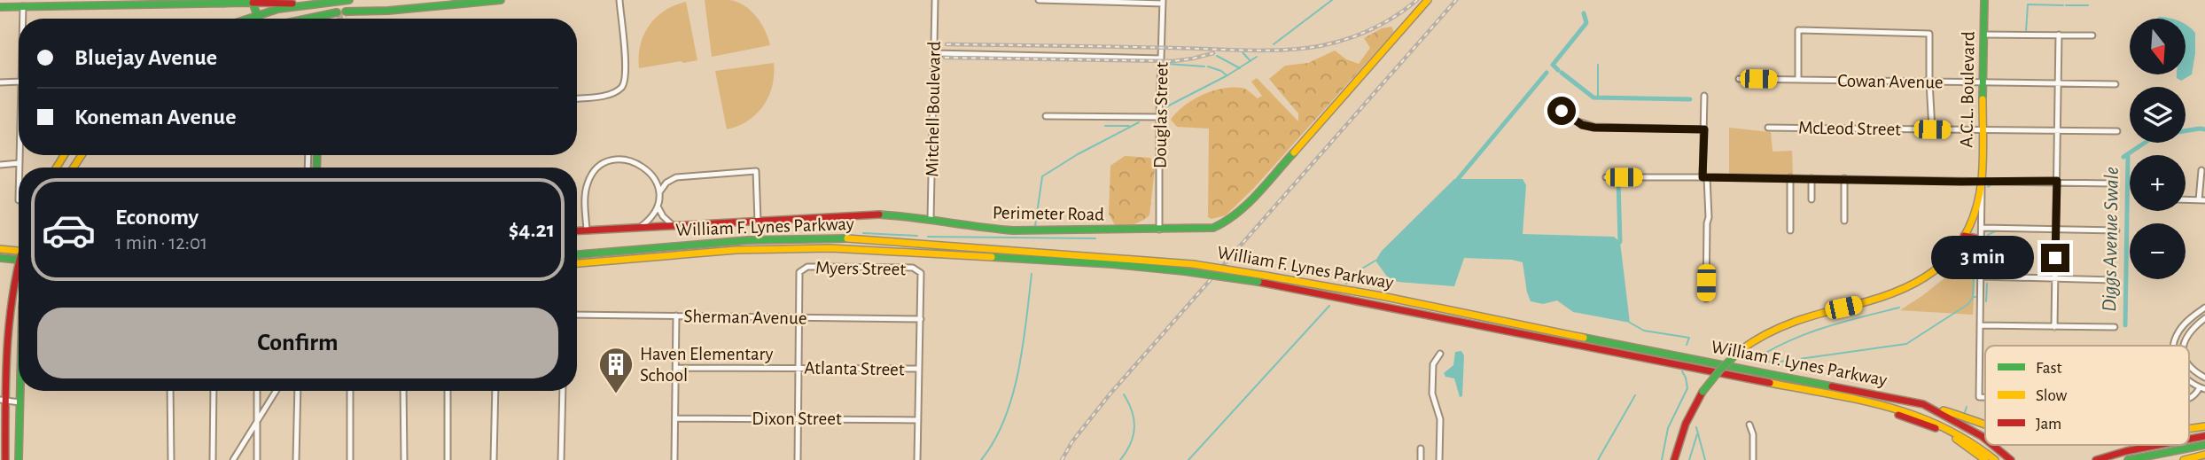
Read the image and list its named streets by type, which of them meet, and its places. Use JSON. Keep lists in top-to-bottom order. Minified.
{"streets":{"main road":["A.C.L. Boulevard","Perimeter Road","William F. Lynes Parkway"],"street":["Cowan Avenue","Mitchell Boulevard","Douglas Street","McLeod Street","Myers Street","Sherman Avenue","Atlanta Street","Dixon Street"]},"crossings":[["Cowan Avenue","A.C.L. Boulevard"],["A.C.L. Boulevard","McLeod Street"],["Mitchell Boulevard","Perimeter Road"],["Douglas Street","Perimeter Road"],["Myers Street","Sherman Avenue"]],"water":["Diggs Avenue Swale"],"places":{"building":["Haven Elementary School"]},"legend":["Fast","Slow","Jam"],"north":"bottom","page":{"map_buttons":["+","−"],"banner":["Bluejay Avenue","Koneman Avenue"],"list":[{"name":"Economy","note":"1 min · 12:01","value":"$4.21"}],"bubble":"3 min","buttons":"Confirm"}}
